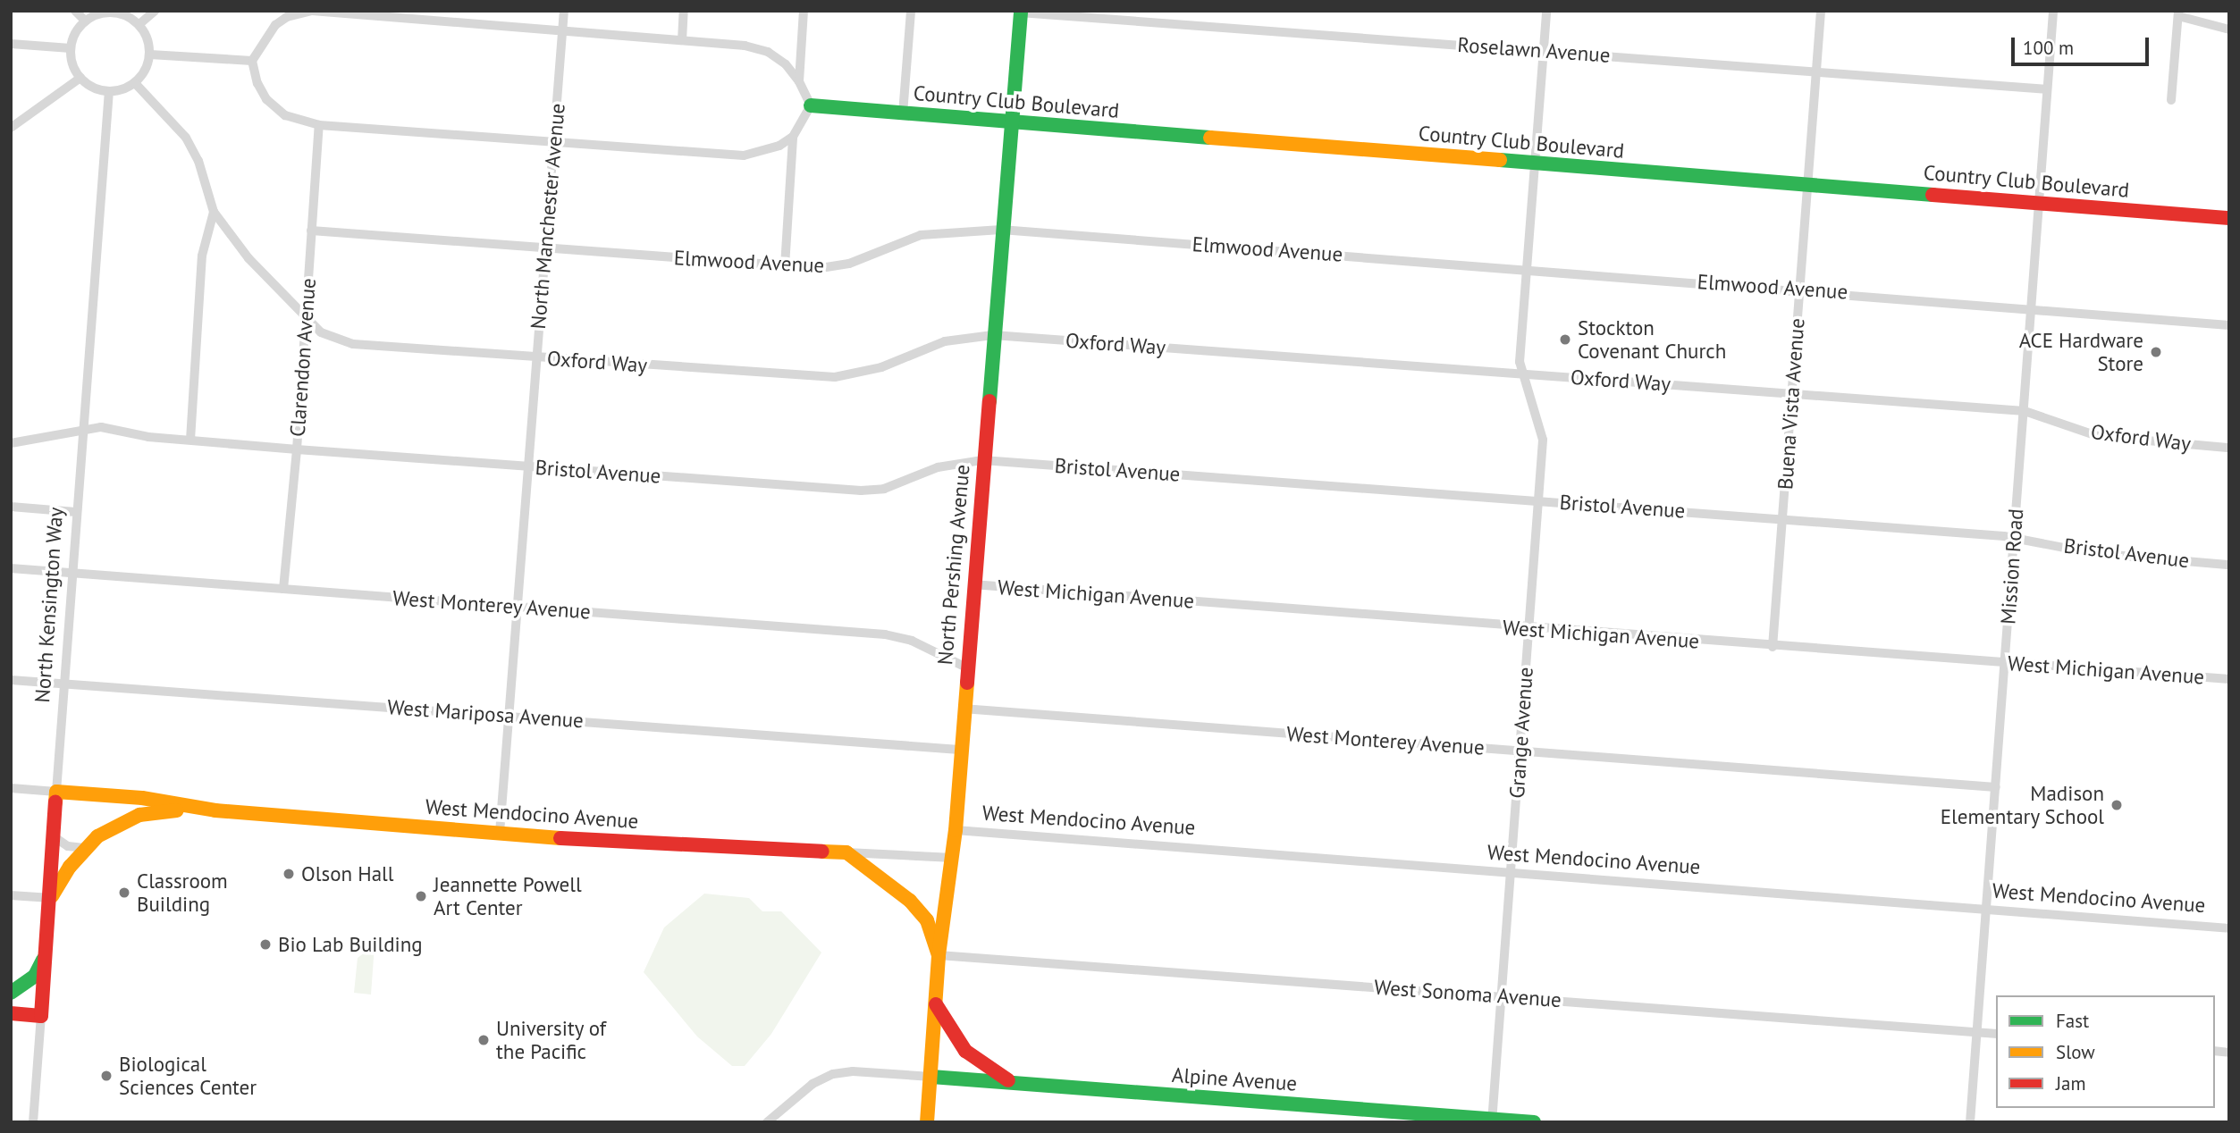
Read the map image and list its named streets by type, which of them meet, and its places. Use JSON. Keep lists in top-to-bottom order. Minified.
{"streets":{"street":["Roselawn Avenue","Country Club Boulevard","North Manchester Avenue","Elmwood Avenue","Oxford Way","Clarendon Avenue","Buena Vista Avenue","Bristol Avenue","North Pershing Avenue","Mission Road","West Michigan Avenue","North Kensington Way","West Monterey Avenue","West Mariposa Avenue","Grange Avenue","West Mendocino Avenue","West Sonoma Avenue","Alpine Avenue"]},"crossings":[["Roselawn Avenue","Buena Vista Avenue"],["Roselawn Avenue","North Pershing Avenue"],["Roselawn Avenue","Mission Road"],["Roselawn Avenue","Grange Avenue"],["Country Club Boulevard","Buena Vista Avenue"],["Country Club Boulevard","North Pershing Avenue"],["Country Club Boulevard","Mission Road"],["Country Club Boulevard","Grange Avenue"],["North Manchester Avenue","Elmwood Avenue"],["North Manchester Avenue","Oxford Way"],["North Manchester Avenue","Bristol Avenue"],["North Manchester Avenue","West Monterey Avenue"],["North Manchester Avenue","West Mariposa Avenue"],["North Manchester Avenue","West Mendocino Avenue"],["Elmwood Avenue","Clarendon Avenue"],["Elmwood Avenue","Buena Vista Avenue"],["Elmwood Avenue","North Pershing Avenue"],["Elmwood Avenue","Mission Road"],["Elmwood Avenue","Grange Avenue"],["Oxford Way","Clarendon Avenue"],["Oxford Way","Buena Vista Avenue"],["Oxford Way","North Pershing Avenue"],["Oxford Way","Mission Road"],["Oxford Way","North Kensington Way"],["Oxford Way","Grange Avenue"],["Clarendon Avenue","Bristol Avenue"],["Clarendon Avenue","West Monterey Avenue"],["Buena Vista Avenue","Bristol Avenue"],["Buena Vista Avenue","West Michigan Avenue"],["Bristol Avenue","North Pershing Avenue"],["Bristol Avenue","Mission Road"],["Bristol Avenue","North Kensington Way"],["Bristol Avenue","Grange Avenue"],["North Pershing Avenue","West Michigan Avenue"],["North Pershing Avenue","West Monterey Avenue"],["North Pershing Avenue","West Mariposa Avenue"],["North Pershing Avenue","West Mendocino Avenue"],["North Pershing Avenue","West Sonoma Avenue"],["North Pershing Avenue","Alpine Avenue"],["Mission Road","West Michigan Avenue"],["Mission Road","West Monterey Avenue"],["Mission Road","West Mendocino Avenue"],["Mission Road","West Sonoma Avenue"],["West Michigan Avenue","Grange Avenue"],["North Kensington Way","West Monterey Avenue"],["North Kensington Way","West Mariposa Avenue"],["North Kensington Way","West Mendocino Avenue"],["West Monterey Avenue","Grange Avenue"],["Grange Avenue","West Mendocino Avenue"],["Grange Avenue","West Sonoma Avenue"],["Grange Avenue","Alpine Avenue"]],"places":["Stockton Covenant Church","ACE Hardware Store","Madison Elementary School","Olson Hall","Classroom Building","Jeannette Powell Art Center","Bio Lab Building","University of the Pacific","Biological Sciences Center"],"legend":["Fast","Slow","Jam"],"scale_bar":"100 m"}
